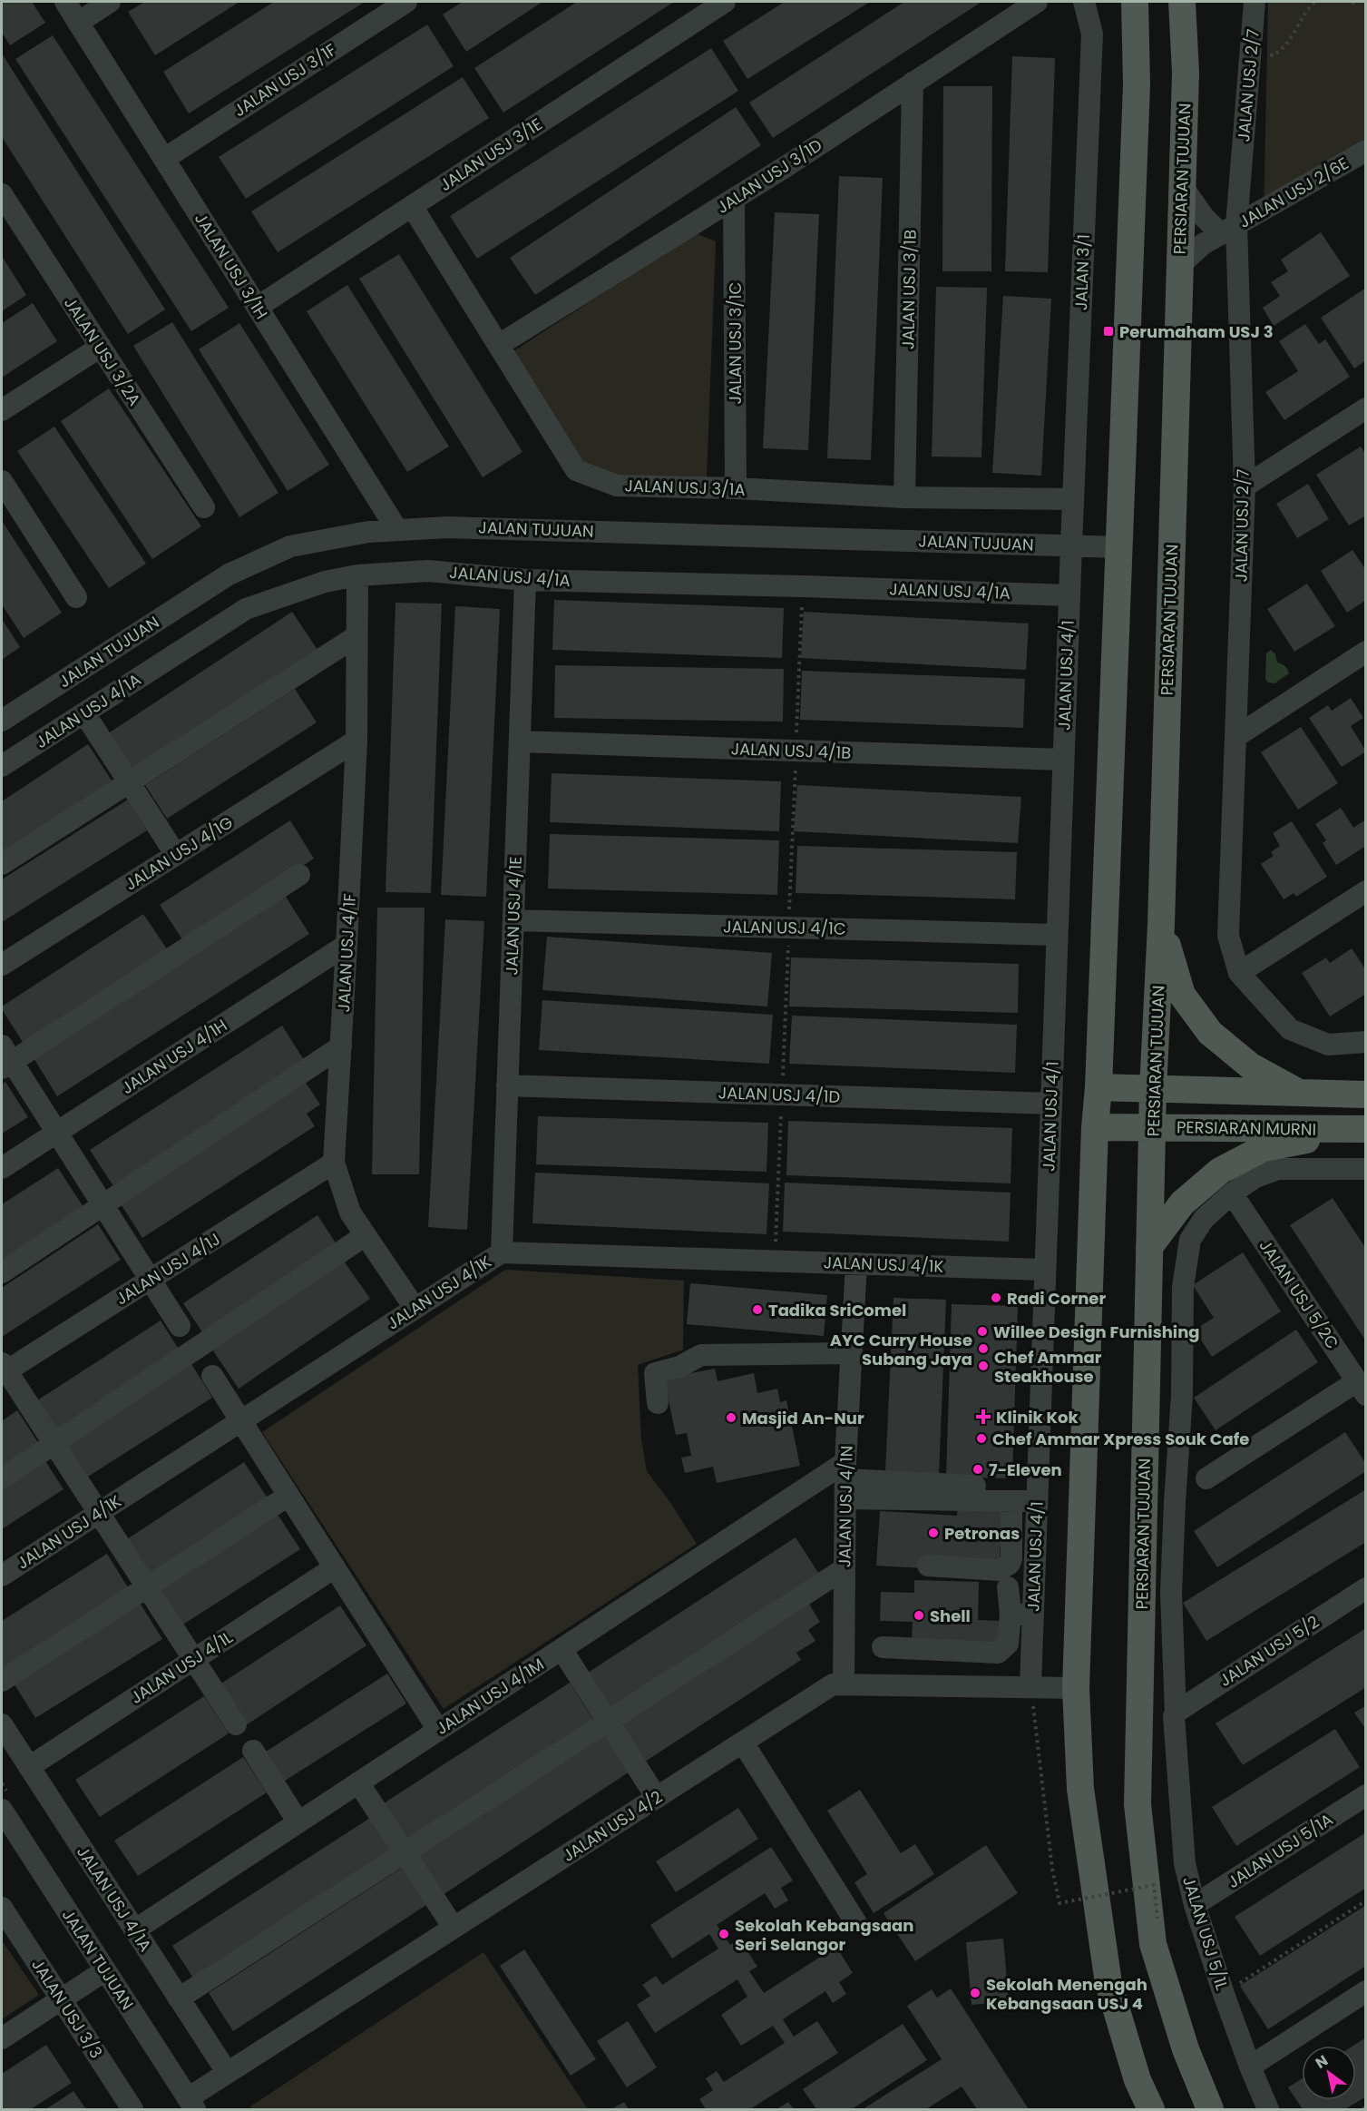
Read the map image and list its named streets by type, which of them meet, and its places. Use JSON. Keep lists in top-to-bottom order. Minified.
{"streets":{"main road":["PERSIARAN TUJUAN","PERSIARAN MURNI"],"street":["JALAN USJ 3/1F","JALAN USJ 2/7","JALAN USJ 3/1E","JALAN USJ 3/1D","JALAN USJ 2/6E","JALAN USJ 3/1H","JALAN 3/1","JALAN USJ 3/1B","JALAN USJ 3/1C","JALAN USJ 3/2A","JALAN USJ 3/1A","JALAN TUJUAN","JALAN USJ 4/1A","JALAN USJ 4/1","JALAN USJ 4/1B","JALAN USJ 4/1G","JALAN USJ 4/1E","JALAN USJ 4/1C","JALAN USJ 4/1F","JALAN USJ 4/1H","JALAN USJ 4/1D","JALAN USJ 4/1K","JALAN USJ 4/1J","JALAN USJ 5/2C","JALAN USJ 4/1N","JALAN USJ 5/2","JALAN USJ 4/1L","JALAN USJ 4/1M","JALAN USJ 4/2","JALAN USJ 5/1A","JALAN USJ 5/1L","JALAN USJ 3/3"]},"crossings":[["JALAN USJ 3/1F","JALAN USJ 3/1H"],["JALAN USJ 2/7","JALAN USJ 2/6E"],["JALAN USJ 3/1E","JALAN USJ 3/1H"],["JALAN USJ 3/1E","JALAN USJ 3/1A"],["JALAN USJ 3/1D","JALAN USJ 3/1B"],["JALAN USJ 3/1D","JALAN USJ 3/1C"],["JALAN USJ 3/1D","JALAN USJ 3/1A"],["PERSIARAN TUJUAN","JALAN USJ 2/6E"],["PERSIARAN TUJUAN","PERSIARAN MURNI"],["JALAN USJ 3/1H","JALAN TUJUAN"],["JALAN 3/1","JALAN USJ 3/1A"],["JALAN 3/1","JALAN TUJUAN"],["JALAN 3/1","JALAN USJ 4/1"],["JALAN USJ 3/1B","JALAN USJ 3/1A"],["JALAN USJ 3/1C","JALAN USJ 3/1A"],["JALAN TUJUAN","JALAN USJ 4/1"],["JALAN TUJUAN","JALAN USJ 4/2"],["JALAN USJ 4/1A","JALAN USJ 4/1"],["JALAN USJ 4/1A","JALAN USJ 4/1E"],["JALAN USJ 4/1A","JALAN USJ 4/1F"],["JALAN USJ 4/1A","JALAN USJ 4/1L"],["JALAN USJ 4/1A","JALAN USJ 4/1M"],["JALAN USJ 4/1A","JALAN USJ 4/2"],["JALAN USJ 4/1","JALAN USJ 4/1B"],["JALAN USJ 4/1","JALAN USJ 4/1C"],["JALAN USJ 4/1","JALAN USJ 4/1D"],["JALAN USJ 4/1","JALAN USJ 4/1K"],["JALAN USJ 4/1","JALAN USJ 4/2"],["JALAN USJ 4/1B","JALAN USJ 4/1E"],["JALAN USJ 4/1G","JALAN USJ 4/1F"],["JALAN USJ 4/1E","JALAN USJ 4/1C"],["JALAN USJ 4/1E","JALAN USJ 4/1D"],["JALAN USJ 4/1E","JALAN USJ 4/1K"],["JALAN USJ 4/1F","JALAN USJ 4/1H"],["JALAN USJ 4/1F","JALAN USJ 4/1K"],["JALAN USJ 4/1F","JALAN USJ 4/1J"],["JALAN USJ 4/1K","JALAN USJ 4/1N"],["JALAN USJ 5/2C","JALAN USJ 5/1L"],["JALAN USJ 4/1N","JALAN USJ 4/1M"],["JALAN USJ 4/1N","JALAN USJ 4/2"],["JALAN USJ 5/2","JALAN USJ 5/1L"],["JALAN USJ 5/1A","JALAN USJ 5/1L"]],"places":{"transit":["Perumaham USJ 3"],"other":["Radi Corner","Tadika SriComel","Willee Design Furnishing","AYC Curry House Subang Jaya","Chef Ammar Steakhouse","Masjid An-Nur","Chef Ammar Xpress Souk Cafe","7-Eleven","Petronas","Shell","Sekolah Kebangsaan Seri Selangor","Sekolah Menengah Kebangsaan USJ 4"],"health":["Klinik Kok"]},"north":"top left"}
